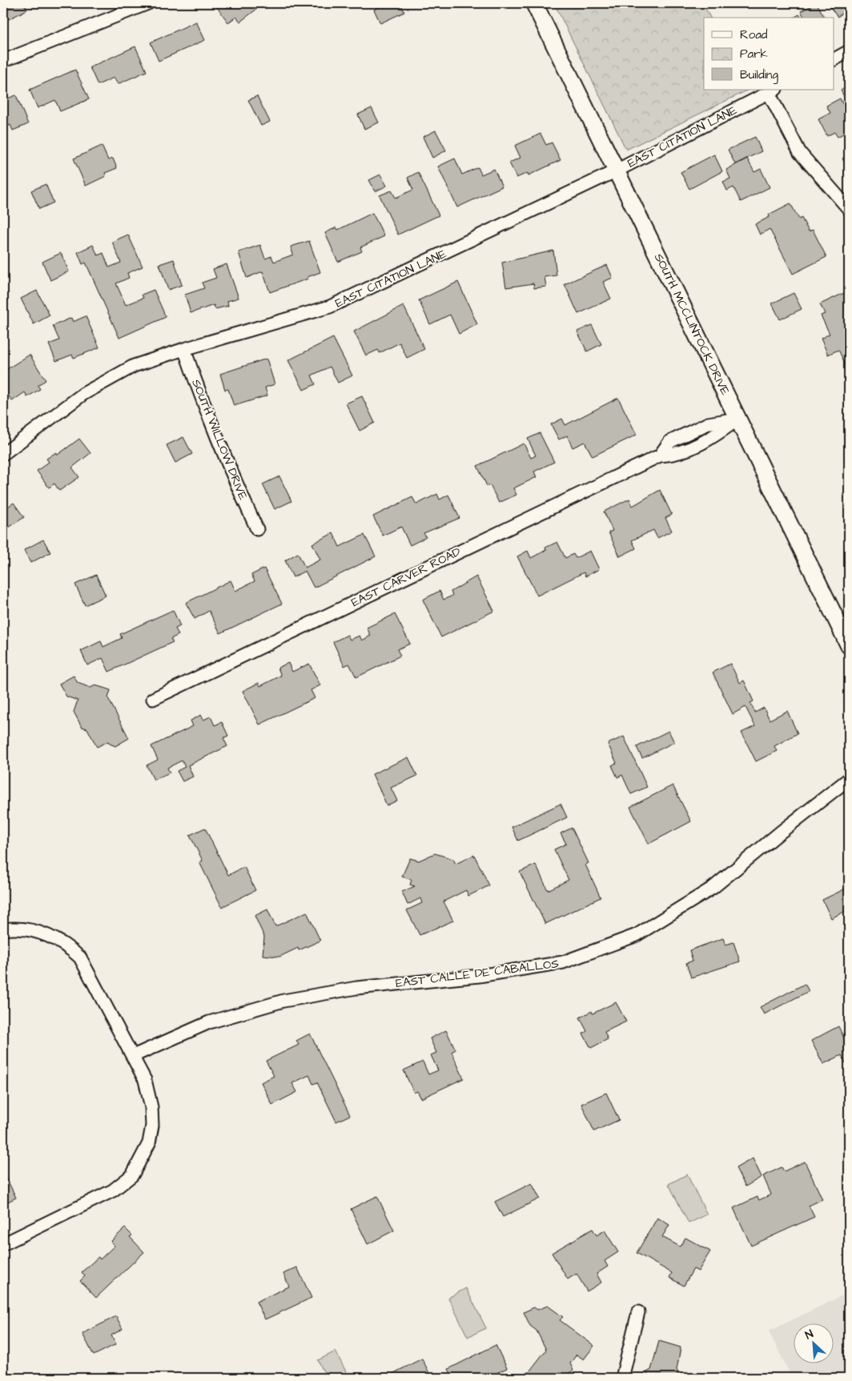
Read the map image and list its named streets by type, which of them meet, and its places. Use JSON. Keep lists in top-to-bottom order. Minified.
{"streets":{"main road":["SOUTH MCCLINTOCK DRIVE"],"street":["EAST CITATION LANE","SOUTH WILLOW DRIVE","EAST CARVER ROAD","EAST CALLE DE CABALLOS"]},"crossings":[["EAST CITATION LANE","SOUTH MCCLINTOCK DRIVE"],["EAST CITATION LANE","SOUTH WILLOW DRIVE"],["SOUTH MCCLINTOCK DRIVE","EAST CARVER ROAD"]],"legend":["Road","Park","Building"],"north":"top left"}
